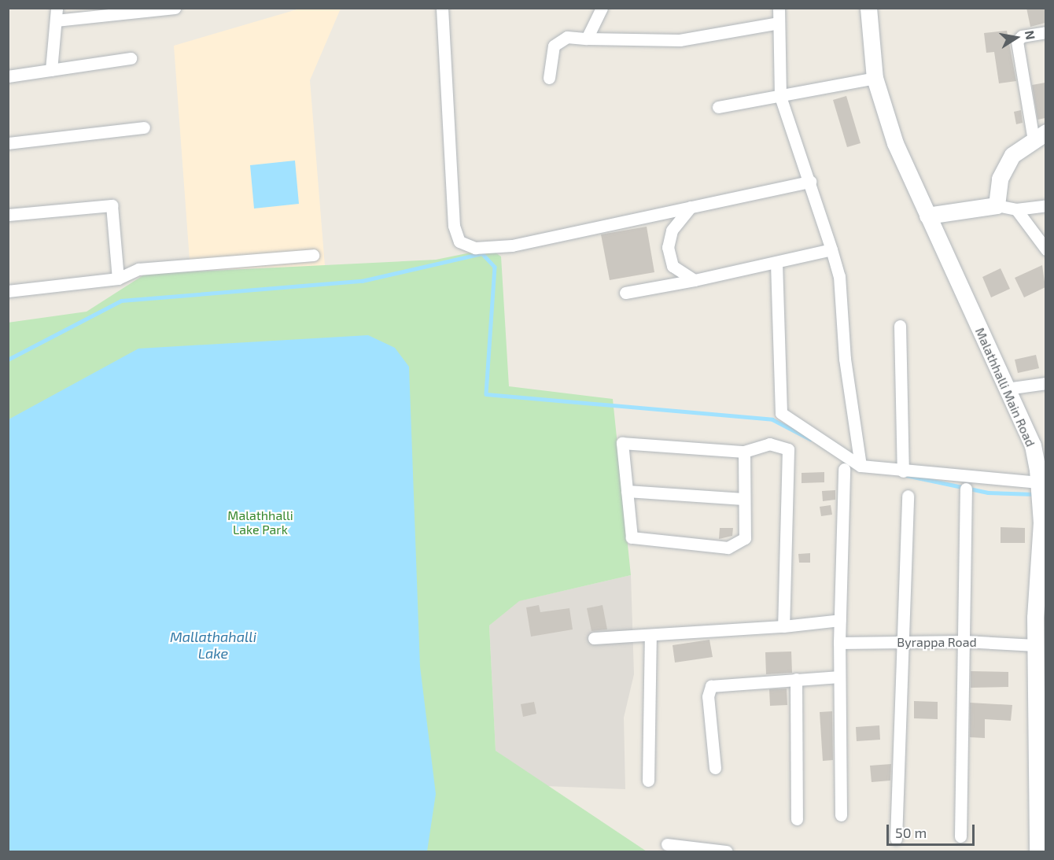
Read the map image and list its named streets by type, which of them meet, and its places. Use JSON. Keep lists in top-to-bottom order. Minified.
{"streets":{"main road":["Malathhalli Main Road"],"street":["Byrappa Road"]},"crossings":[["Malathhalli Main Road","Byrappa Road"]],"water":["Mallathahalli Lake"],"parks":["Malathhalli Lake Park"],"scale_bar":"50 m","north":"right"}
